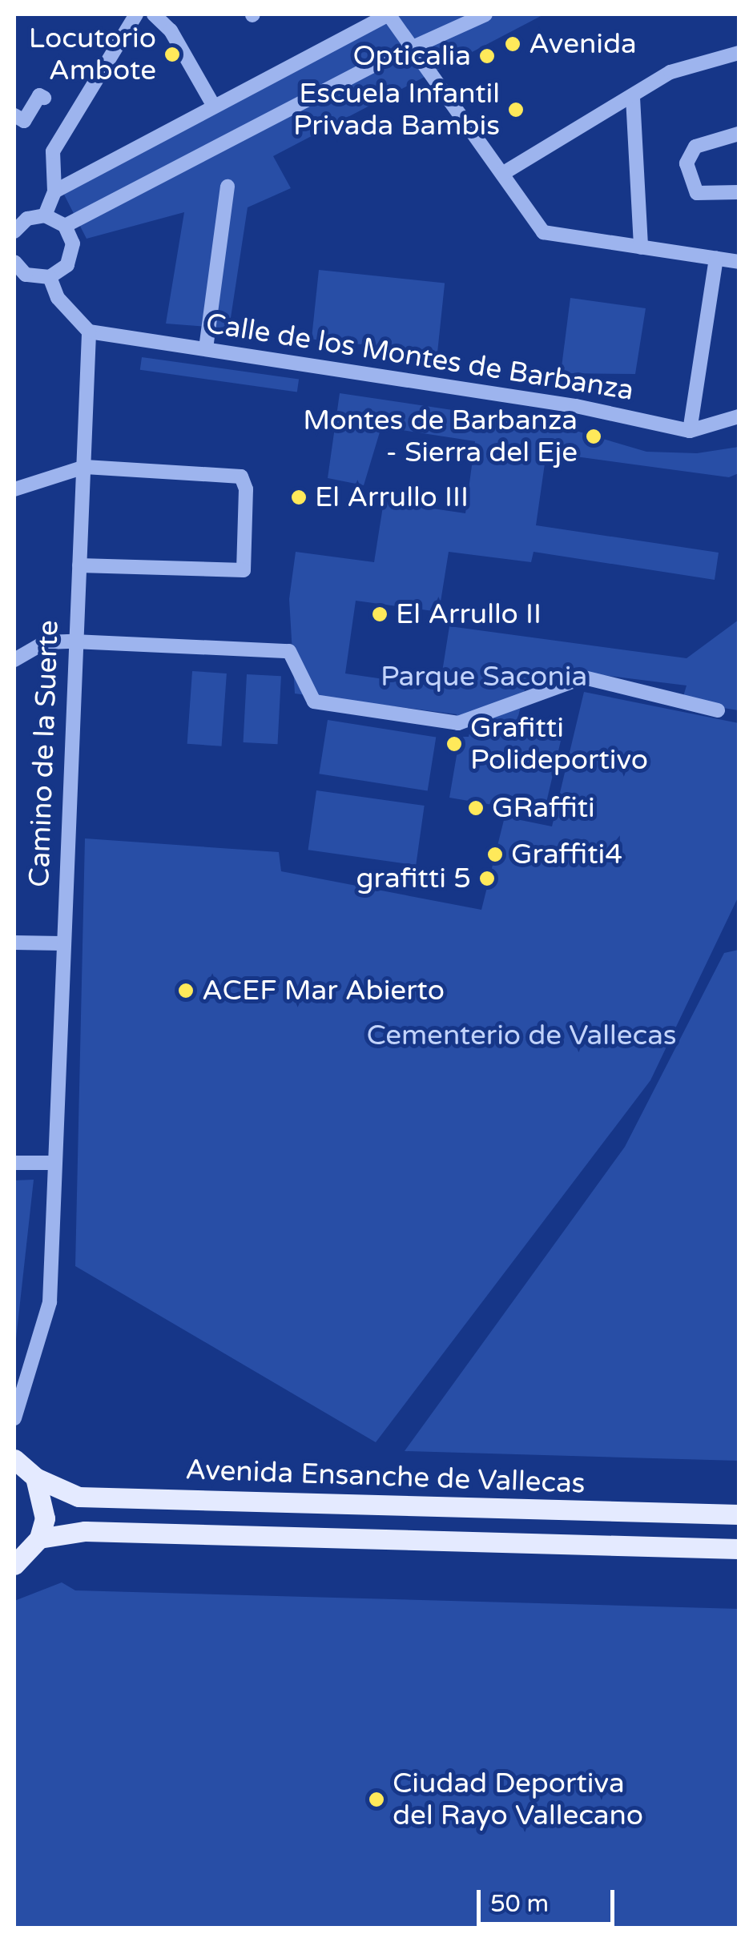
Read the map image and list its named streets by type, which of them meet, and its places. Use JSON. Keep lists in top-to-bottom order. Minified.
{"streets":{"main road":["Avenida Ensanche de Vallecas"],"street":["Calle de los Montes de Barbanza","Camino de la Suerte"]},"crossings":[["Calle de los Montes de Barbanza","Camino de la Suerte"]],"parks":["Parque Saconia","Cementerio de Vallecas"],"places":["Avenida","Locutorio Ambote","Opticalia","Escuela Infantil Privada Bambis","Montes de Barbanza - Sierra del Eje","El Arrullo III","El Arrullo II","Grafitti Polideportivo","GRaffiti","Graffiti4","grafitti 5","ACEF Mar Abierto","Ciudad Deportiva del Rayo Vallecano"],"scale_bar":"50 m"}
